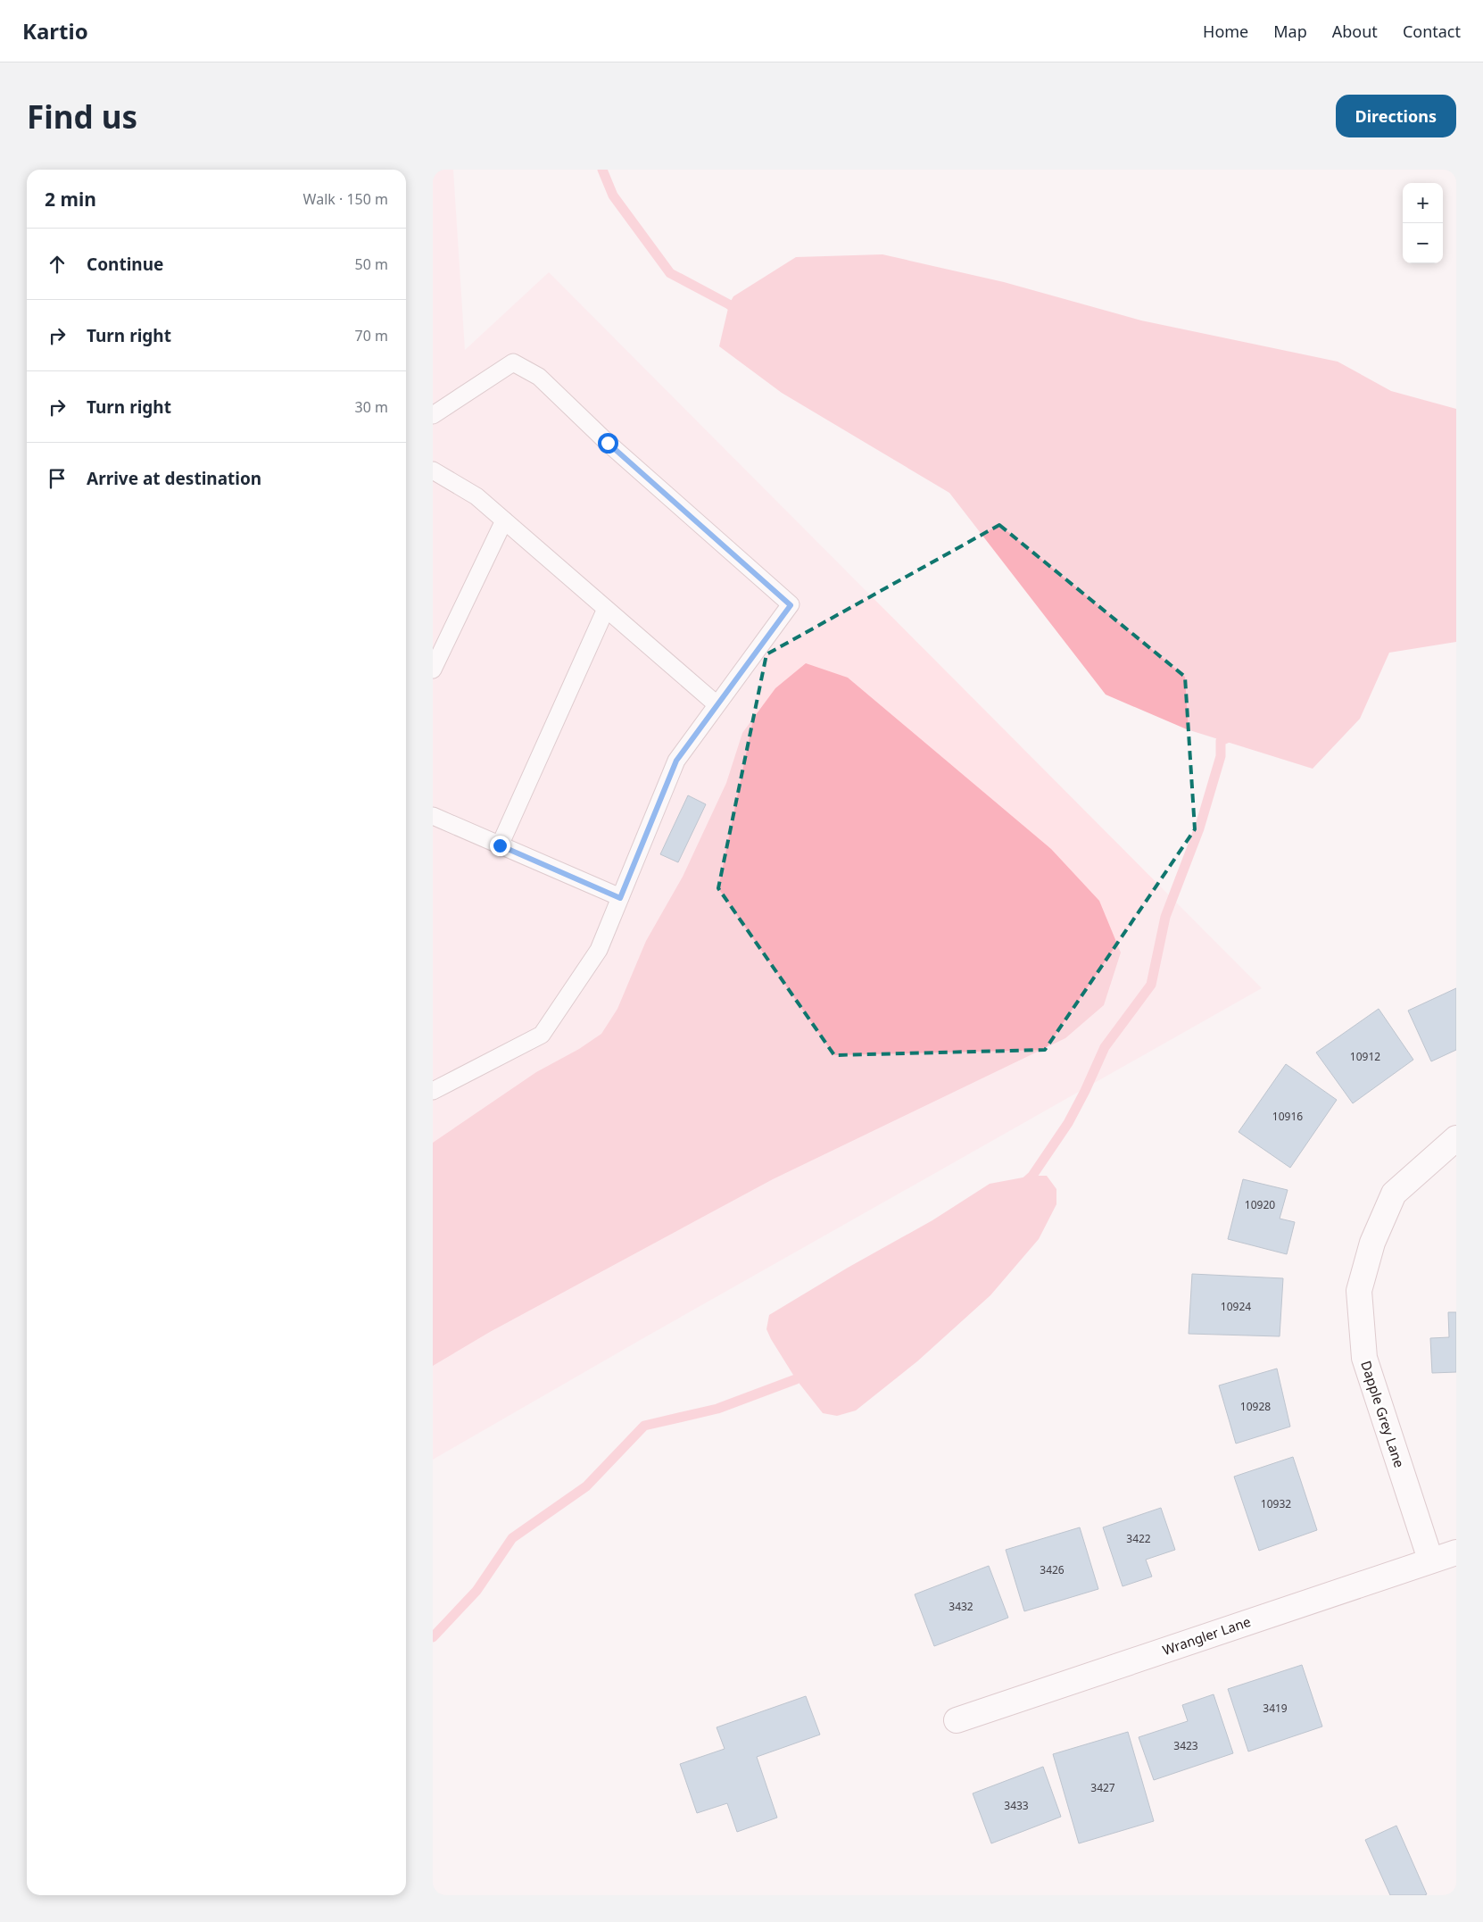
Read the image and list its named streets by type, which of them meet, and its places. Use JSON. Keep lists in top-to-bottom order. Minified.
{"streets":{"street":["Dapple Grey Lane","Wrangler Lane"]},"crossings":[["Dapple Grey Lane","Wrangler Lane"]],"house_numbers":["10912","10916","10920","10924","10928","10932","3422","3426","3432","3419","3423","3427","3433"],"page":{"header":"Kartio","nav":["Home","Map","About","Contact"],"buttons":"Directions","title":"Find us","heading":["2 min","Walk · 150 m"],"map_buttons":["+","−"],"list":[["Continue","50 m"],["Turn right","70 m"],["Turn right","30 m"],"Arrive at destination"]}}
